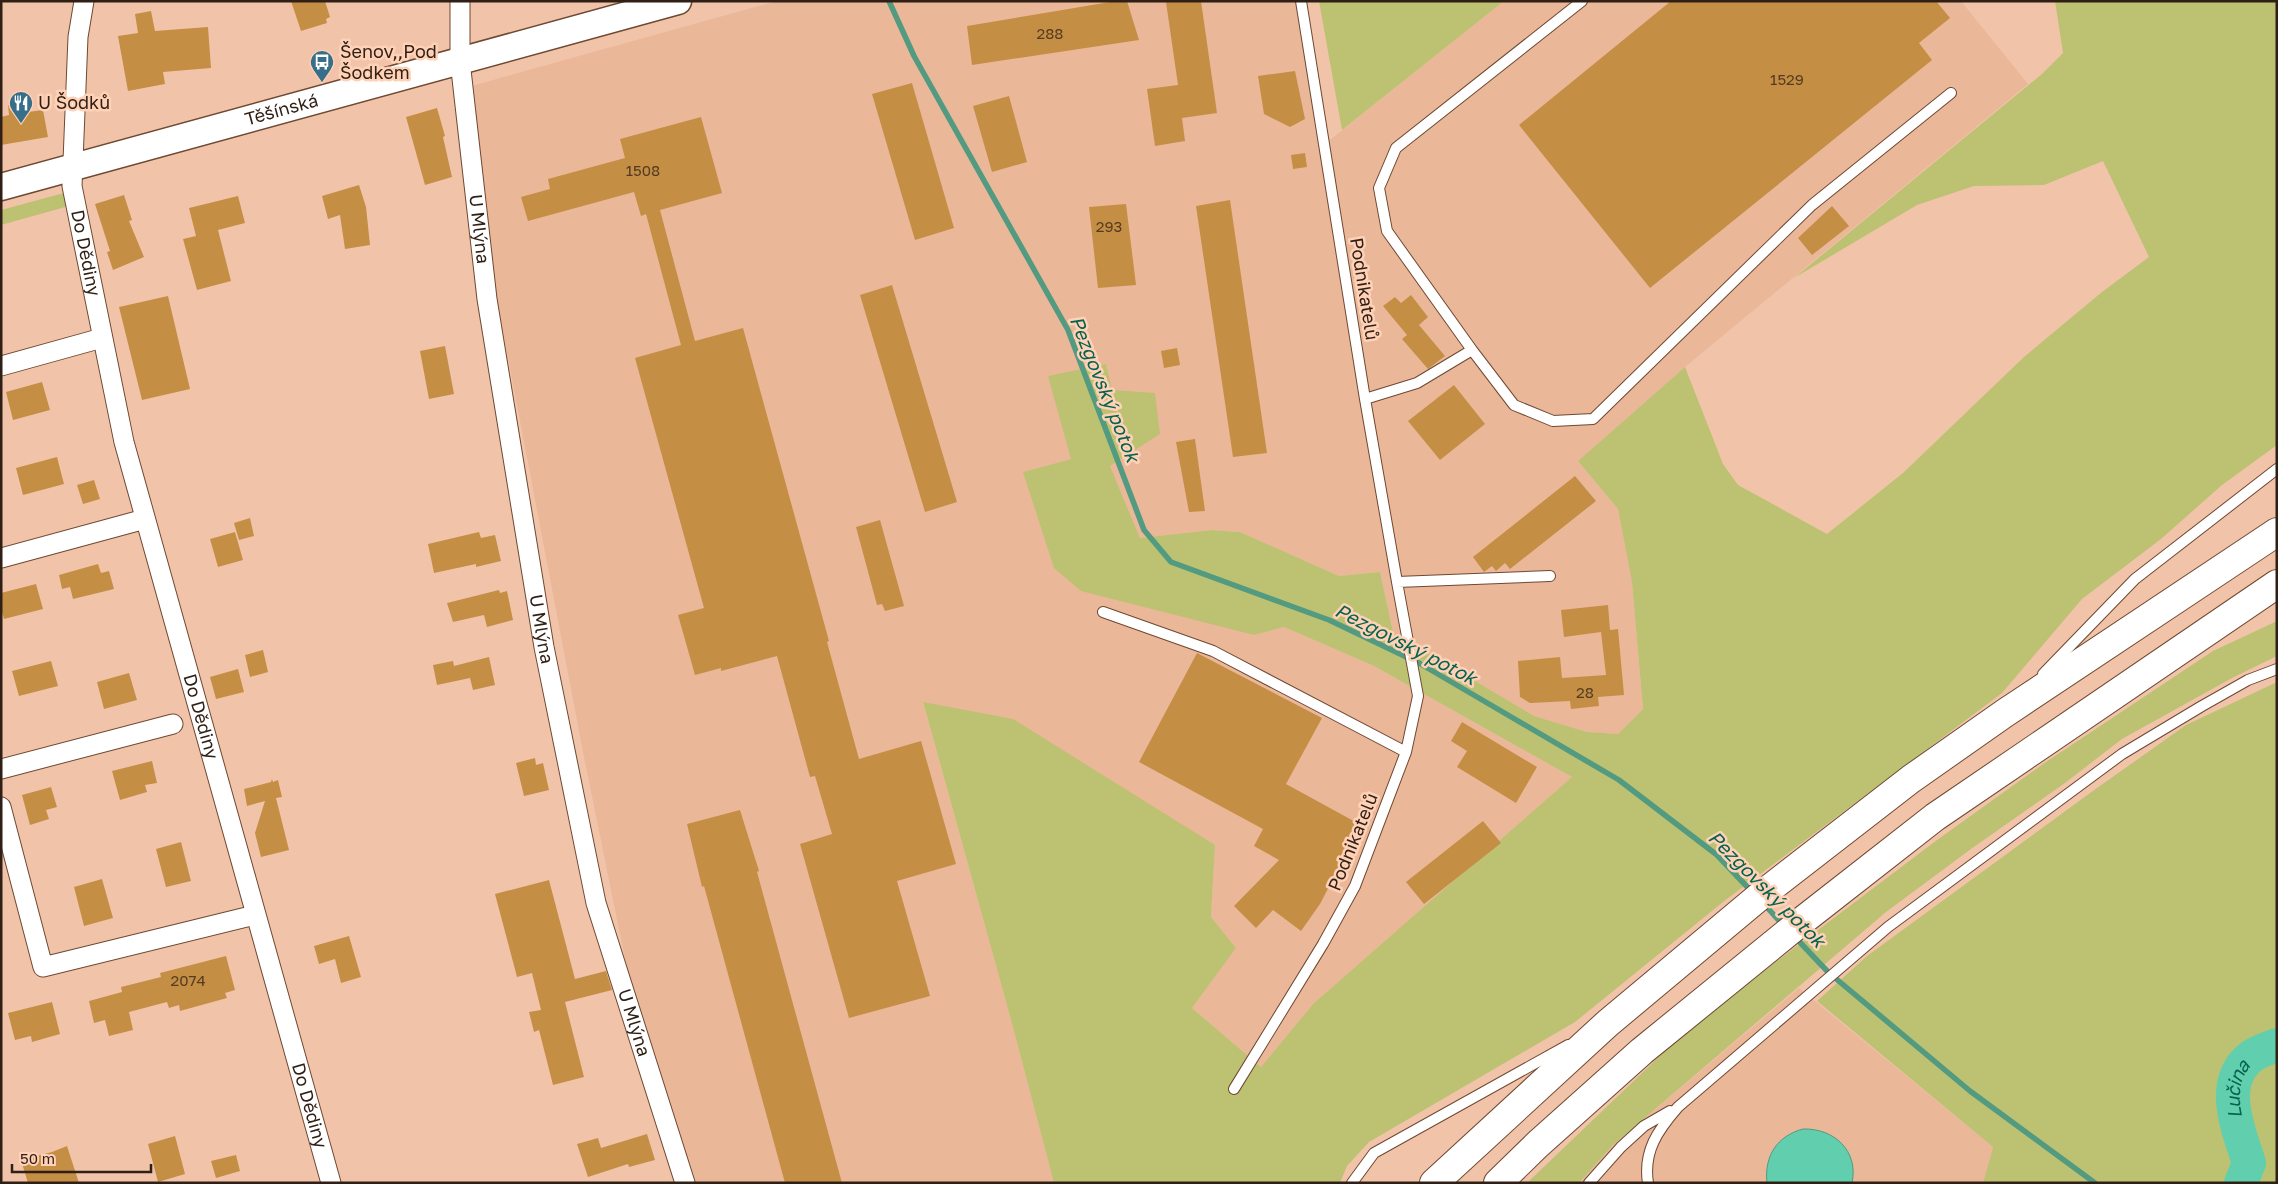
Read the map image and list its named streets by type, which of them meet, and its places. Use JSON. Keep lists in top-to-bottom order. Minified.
{"streets":{"main road":["Těšínská"],"street":["U Mlýna","Do Dědiny"],"lane":["Podnikatelů"]},"crossings":[["Těšínská","U Mlýna"],["Těšínská","Do Dědiny"]],"water":["Pezgovský potok","Lučina"],"places":{"bus stop":["Šenov,,Pod Šodkem"],"restaurant":["U Šodků"]},"house_numbers":["288","1529","1508","293","28","2074"],"scale_bar":"50 m"}
